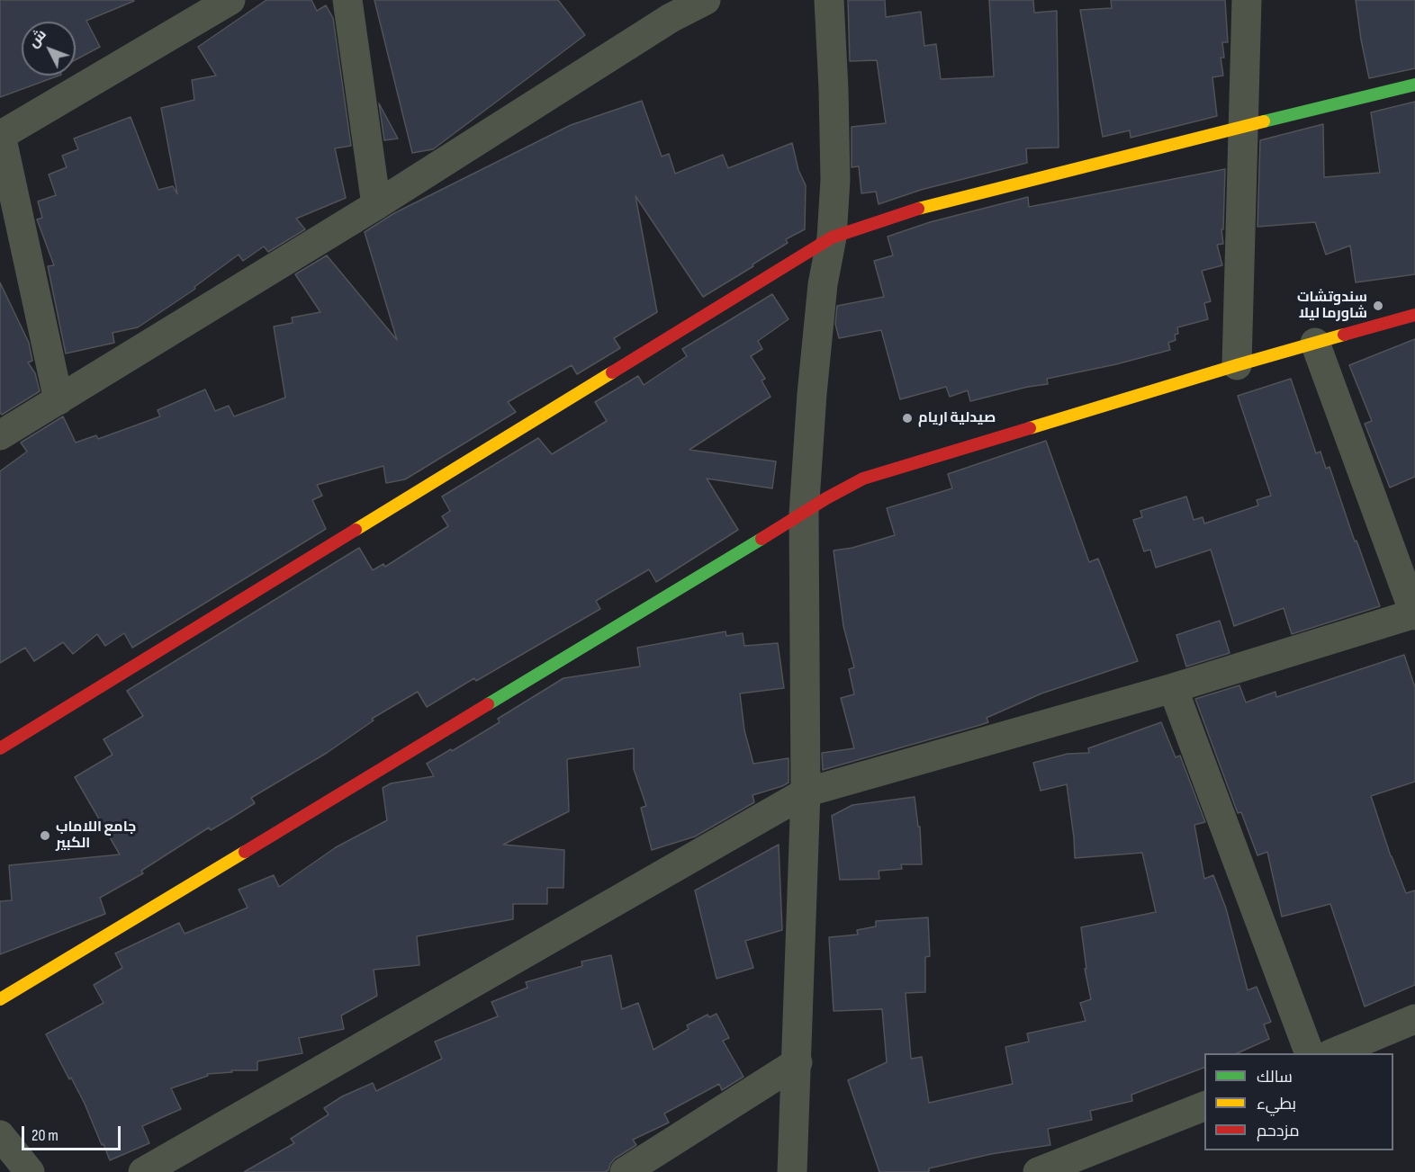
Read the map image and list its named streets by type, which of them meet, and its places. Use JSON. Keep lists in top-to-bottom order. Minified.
{"places":["سندوتشات شاورما ليلا","صيدلية اريام","جامع اللاماب الكبير"],"legend":["سالك","بطيء","مزدحم"],"scale_bar":"20 m","north":"top left"}
